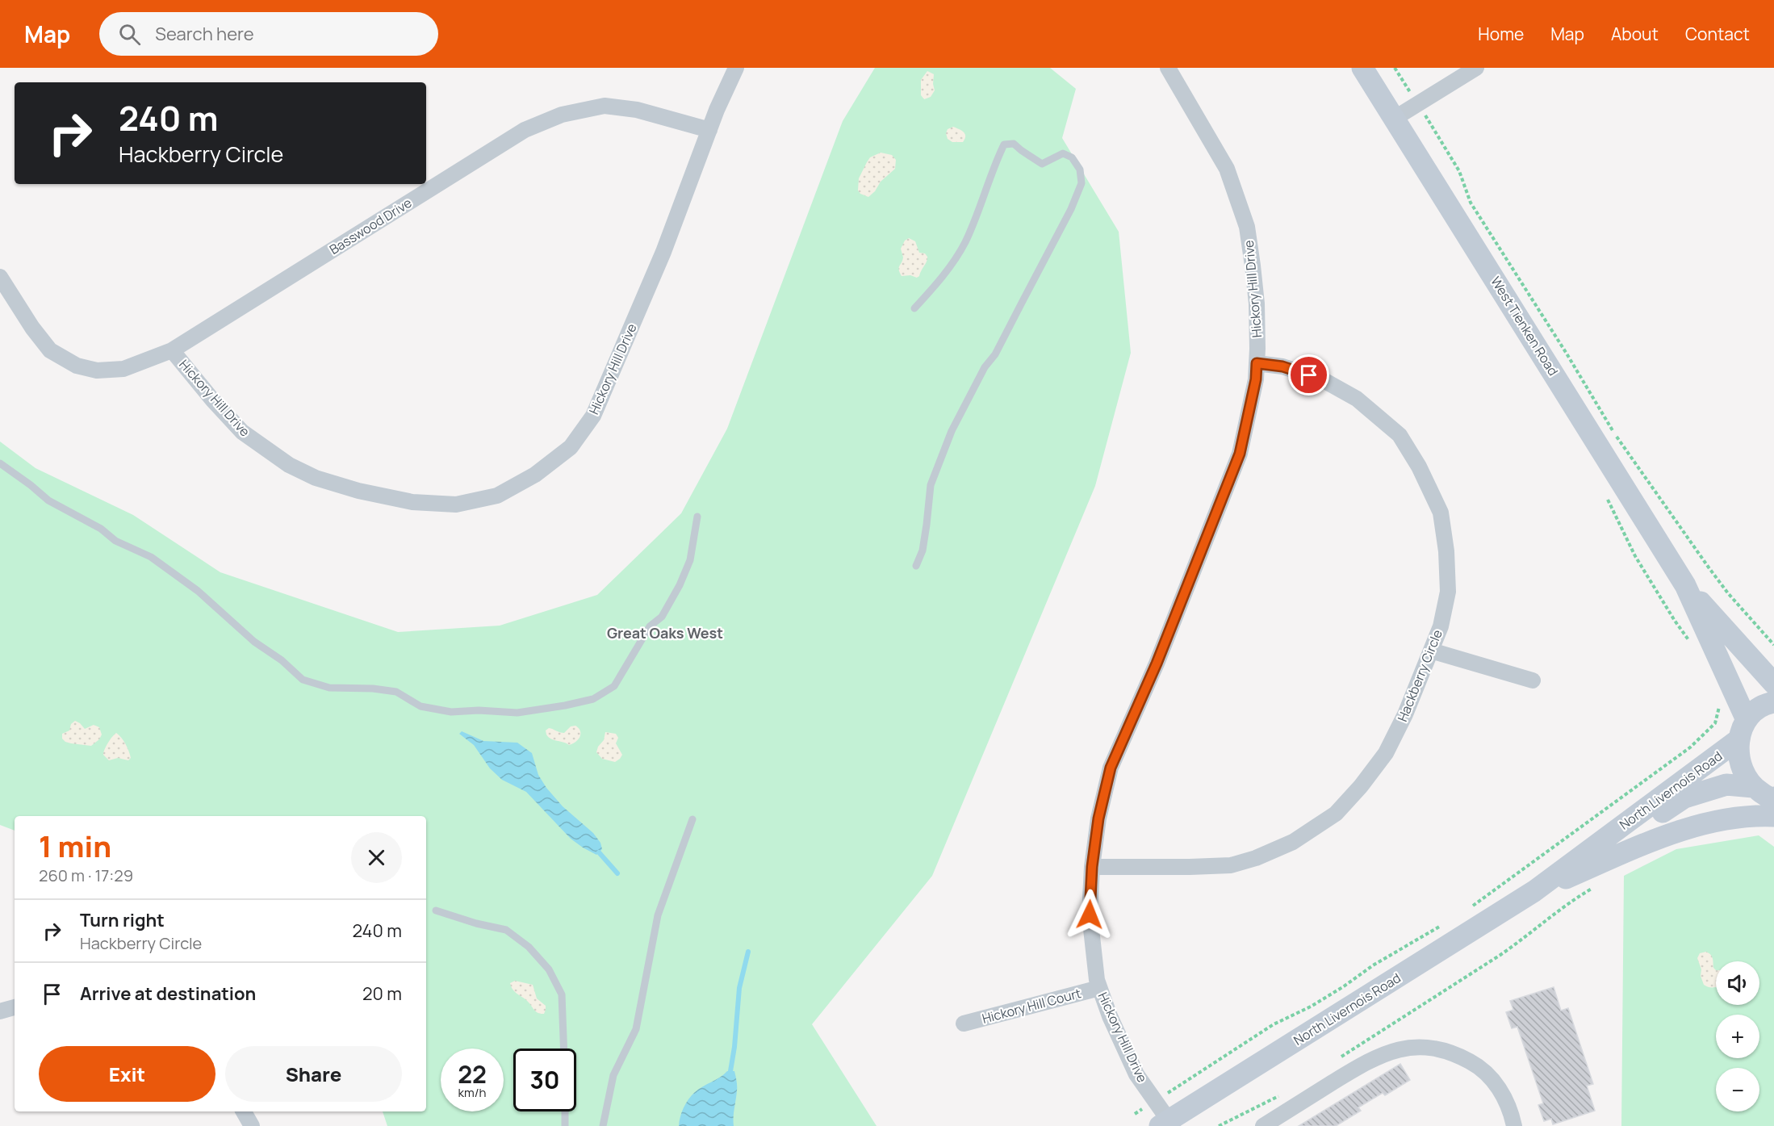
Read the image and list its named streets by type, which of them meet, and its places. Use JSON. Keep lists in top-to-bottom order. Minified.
{"streets":{"main road":["West Tienken Road","North Livernois Road"],"street":["Basswood Drive","Hickory Hill Drive","Hackberry Circle","Hickory Hill Court"]},"crossings":[["Basswood Drive","Hickory Hill Drive"],["Hickory Hill Drive","Hackberry Circle"],["Hickory Hill Drive","North Livernois Road"],["Hickory Hill Drive","Hickory Hill Court"]],"districts":["Great Oaks West"],"page":{"header":"Map","search":"Search here","nav":["Home","Map","About","Contact"],"turn":["240 m","Hackberry Circle"],"heading":["1 min","260 m · 17:29"],"list":[{"name":"Turn right","note":"Hackberry Circle","value":"240 m"},{"name":"Arrive at destination","value":"20 m"}],"map_buttons":["+","−"],"buttons":["Exit","Share"],"speed":"22 km/h","limit":"30"}}
